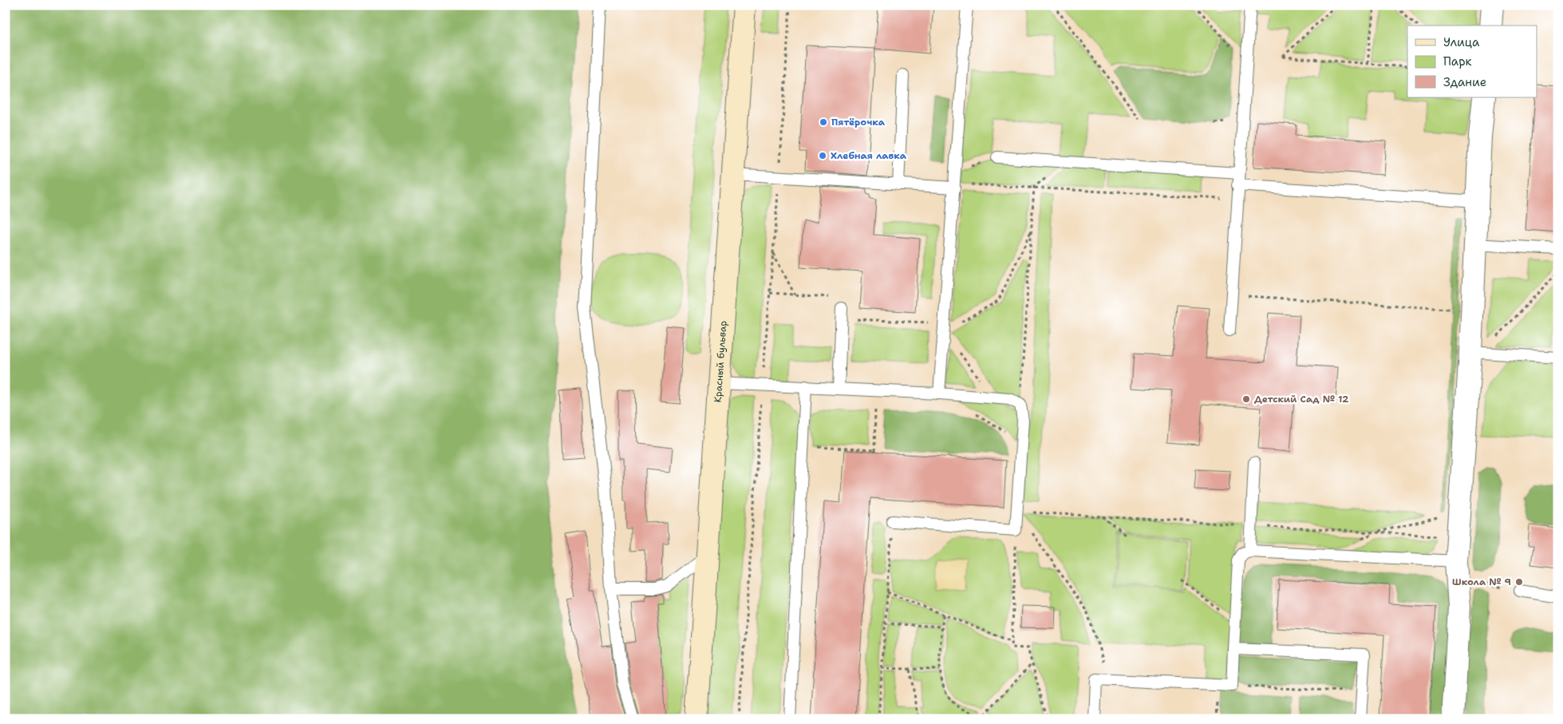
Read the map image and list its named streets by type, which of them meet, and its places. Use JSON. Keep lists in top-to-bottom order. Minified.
{"streets":{"street":["Красный бульвар"]},"places":["Пятёрочка","Хлебная лавка","Детский Сад № 12","Школа № 9"],"legend":["Улица","Парк","Здание"]}
